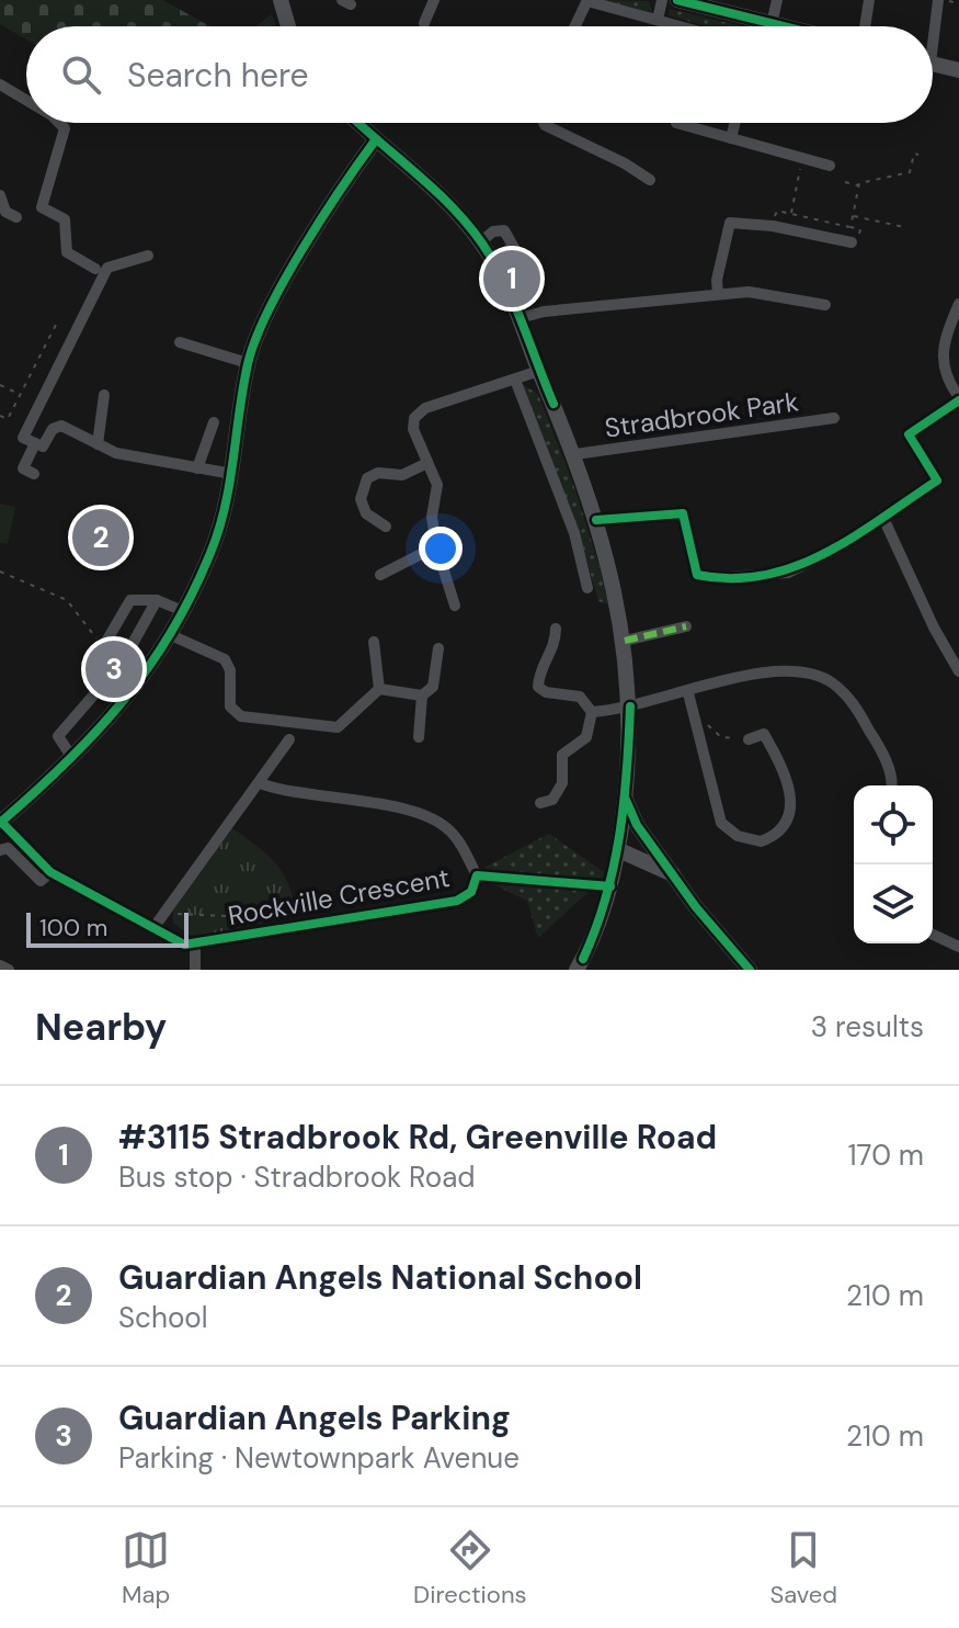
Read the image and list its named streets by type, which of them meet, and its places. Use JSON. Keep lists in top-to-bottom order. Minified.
{"streets":{"street":["Stradbrook Park","Rockville Crescent"]},"scale_bar":"100 m","page":{"search":"Search here","pins":["1","2","3"],"scale":"100 m","heading":["Nearby","3 results"],"list":[{"mark":"1","name":"#3115 Stradbrook Rd, Greenville Road","note":"Bus stop · Stradbrook Road","value":"170 m"},{"mark":"2","name":"Guardian Angels National School","note":"School","value":"210 m"},{"mark":"3","name":"Guardian Angels Parking","note":"Parking · Newtownpark Avenue","value":"210 m"}],"nav":["Map","Directions","Saved"]}}
